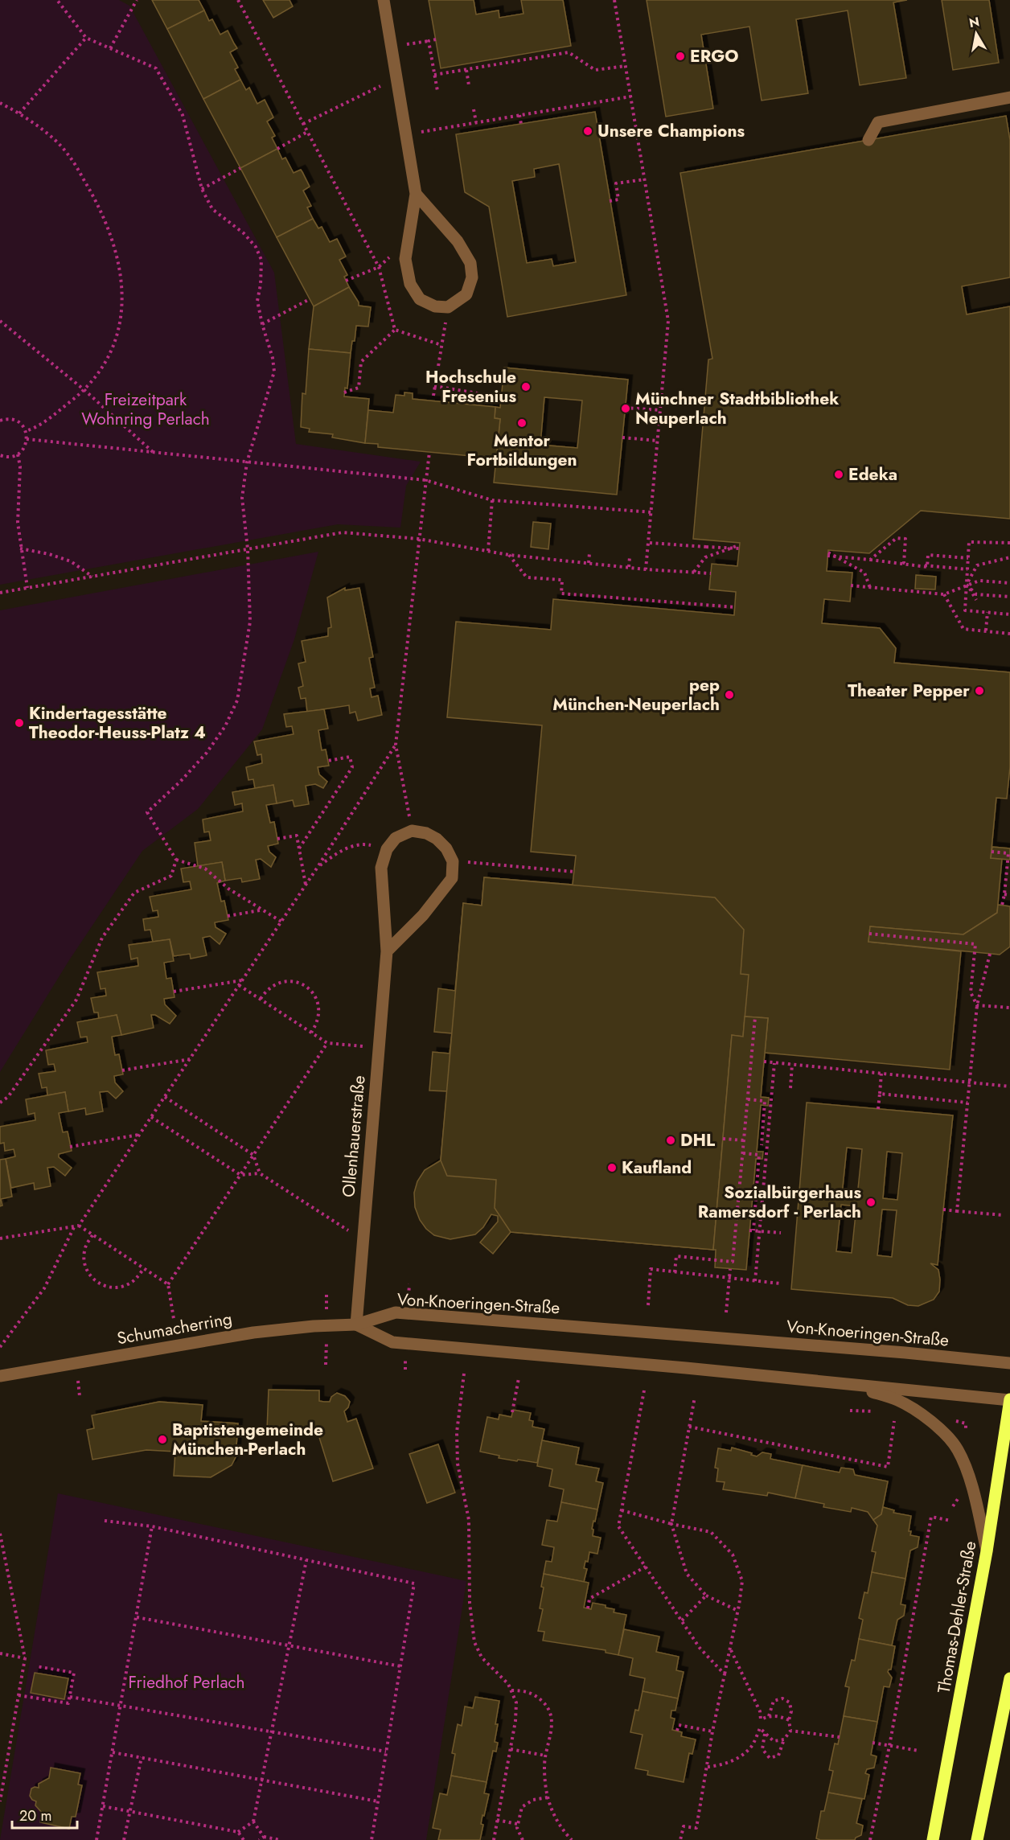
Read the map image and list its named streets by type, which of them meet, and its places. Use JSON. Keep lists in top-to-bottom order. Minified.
{"streets":{"main road":["Thomas-Dehler-Straße"],"street":["Ollenhauerstraße","Von-Knoeringen-Straße","Schumacherring"]},"crossings":[["Ollenhauerstraße","Von-Knoeringen-Straße"],["Ollenhauerstraße","Schumacherring"],["Von-Knoeringen-Straße","Schumacherring"]],"parks":["Freizeitpark Wohnring Perlach","Friedhof Perlach"],"places":["ERGO","Unsere Champions","Hochschule Fresenius","Münchner Stadtbibliothek Neuperlach","Mentor Fortbildungen","Edeka","Theater Pepper","pep München-Neuperlach","Kindertagesstätte Theodor-Heuss-Platz 4","DHL","Kaufland","Sozialbürgerhaus Ramersdorf - Perlach","Baptistengemeinde München-Perlach"],"scale_bar":"20 m","north":"top"}
